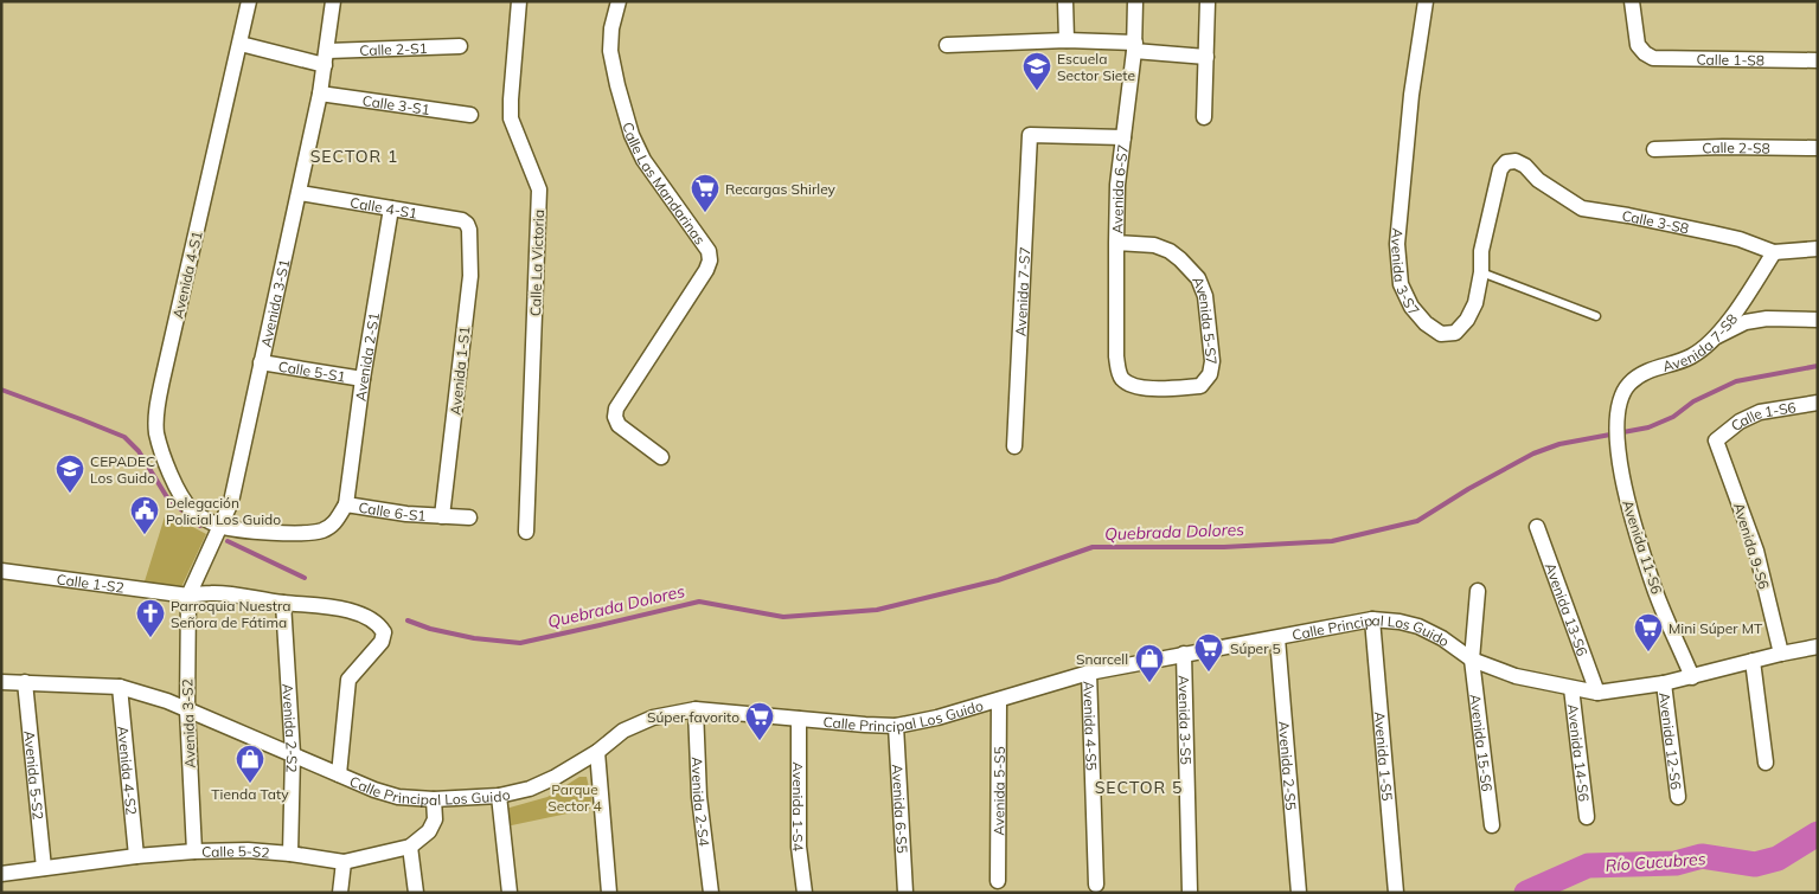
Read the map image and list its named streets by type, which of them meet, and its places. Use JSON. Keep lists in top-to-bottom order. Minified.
{"streets":{"street":["Calle 2-S1","Calle 1-S8","Calle 3-S1","Calle 2-S8","Calle Las Mandarinas","Avenida 6-S7","Calle 4-S1","Calle 3-S8","Calle La Victoria","Avenida 3-S7","Avenida 4-S1","Avenida 7-S7","Avenida 3-S1","Avenida 5-S7","Avenida 7-S8","Avenida 2-S1","Calle 5-S1","Avenida 1-S1","Calle 1-S6","Calle 6-S1","Avenida 9-S6","Avenida 11-S6","Calle 1-S2","Avenida 13-S6","Calle Principal Los Guido","Avenida 3-S5","Avenida 3-S2","Avenida 4-S5","Avenida 2-S2","Avenida 12-S6","Avenida 15-S6","Avenida 14-S6","Avenida 1-S5","Avenida 2-S5","Avenida 4-S2","Avenida 5-S2","Avenida 5-S5","Avenida 2-S4","Avenida 1-S4","Avenida 6-S5","Calle 5-S2"]},"crossings":[["Calle 2-S1","Avenida 4-S1"],["Calle 2-S1","Avenida 3-S1"],["Calle 3-S1","Avenida 3-S1"],["Avenida 6-S7","Avenida 7-S7"],["Avenida 6-S7","Avenida 5-S7"],["Calle 4-S1","Avenida 3-S1"],["Calle 4-S1","Avenida 2-S1"],["Calle 4-S1","Avenida 1-S1"],["Calle 3-S8","Avenida 3-S7"],["Calle 3-S8","Avenida 7-S8"],["Avenida 4-S1","Avenida 3-S1"],["Avenida 4-S1","Calle 6-S1"],["Avenida 3-S1","Calle 5-S1"],["Avenida 3-S1","Calle 6-S1"],["Avenida 3-S1","Calle 1-S2"],["Avenida 3-S1","Avenida 3-S2"],["Avenida 7-S8","Avenida 11-S6"],["Avenida 2-S1","Calle 5-S1"],["Avenida 2-S1","Calle 6-S1"],["Avenida 1-S1","Calle 6-S1"],["Calle 1-S6","Avenida 9-S6"],["Avenida 9-S6","Calle Principal Los Guido"],["Avenida 11-S6","Calle Principal Los Guido"],["Calle 1-S2","Calle Principal Los Guido"],["Calle 1-S2","Avenida 3-S2"],["Calle 1-S2","Avenida 2-S2"],["Avenida 13-S6","Calle Principal Los Guido"],["Calle Principal Los Guido","Avenida 3-S5"],["Calle Principal Los Guido","Avenida 3-S2"],["Calle Principal Los Guido","Avenida 4-S5"],["Calle Principal Los Guido","Avenida 2-S2"],["Calle Principal Los Guido","Avenida 12-S6"],["Calle Principal Los Guido","Avenida 15-S6"],["Calle Principal Los Guido","Avenida 14-S6"],["Calle Principal Los Guido","Avenida 1-S5"],["Calle Principal Los Guido","Avenida 2-S5"],["Calle Principal Los Guido","Avenida 4-S2"],["Calle Principal Los Guido","Avenida 5-S2"],["Calle Principal Los Guido","Avenida 5-S5"],["Calle Principal Los Guido","Avenida 2-S4"],["Calle Principal Los Guido","Avenida 1-S4"],["Calle Principal Los Guido","Avenida 6-S5"],["Avenida 3-S2","Calle 5-S2"],["Avenida 2-S2","Calle 5-S2"],["Avenida 4-S2","Calle 5-S2"],["Avenida 5-S2","Calle 5-S2"]],"districts":["SECTOR 1","SECTOR 5"],"water":["Quebrada Dolores","Río Cucubres"],"parks":["Parque Sector 4"],"places":{"school or university":["Escuela Sector Siete","CEPADEC Los Guido"],"supermarket":["Recargas Shirley","Mini Súper MT","Súper 5","Súper favorito"],"public building":["Delegación Policial Los Guido"],"church":["Parroquia Nuestra Señora de Fátima"],"shop":["Snarcell","Tienda Taty"]}}
